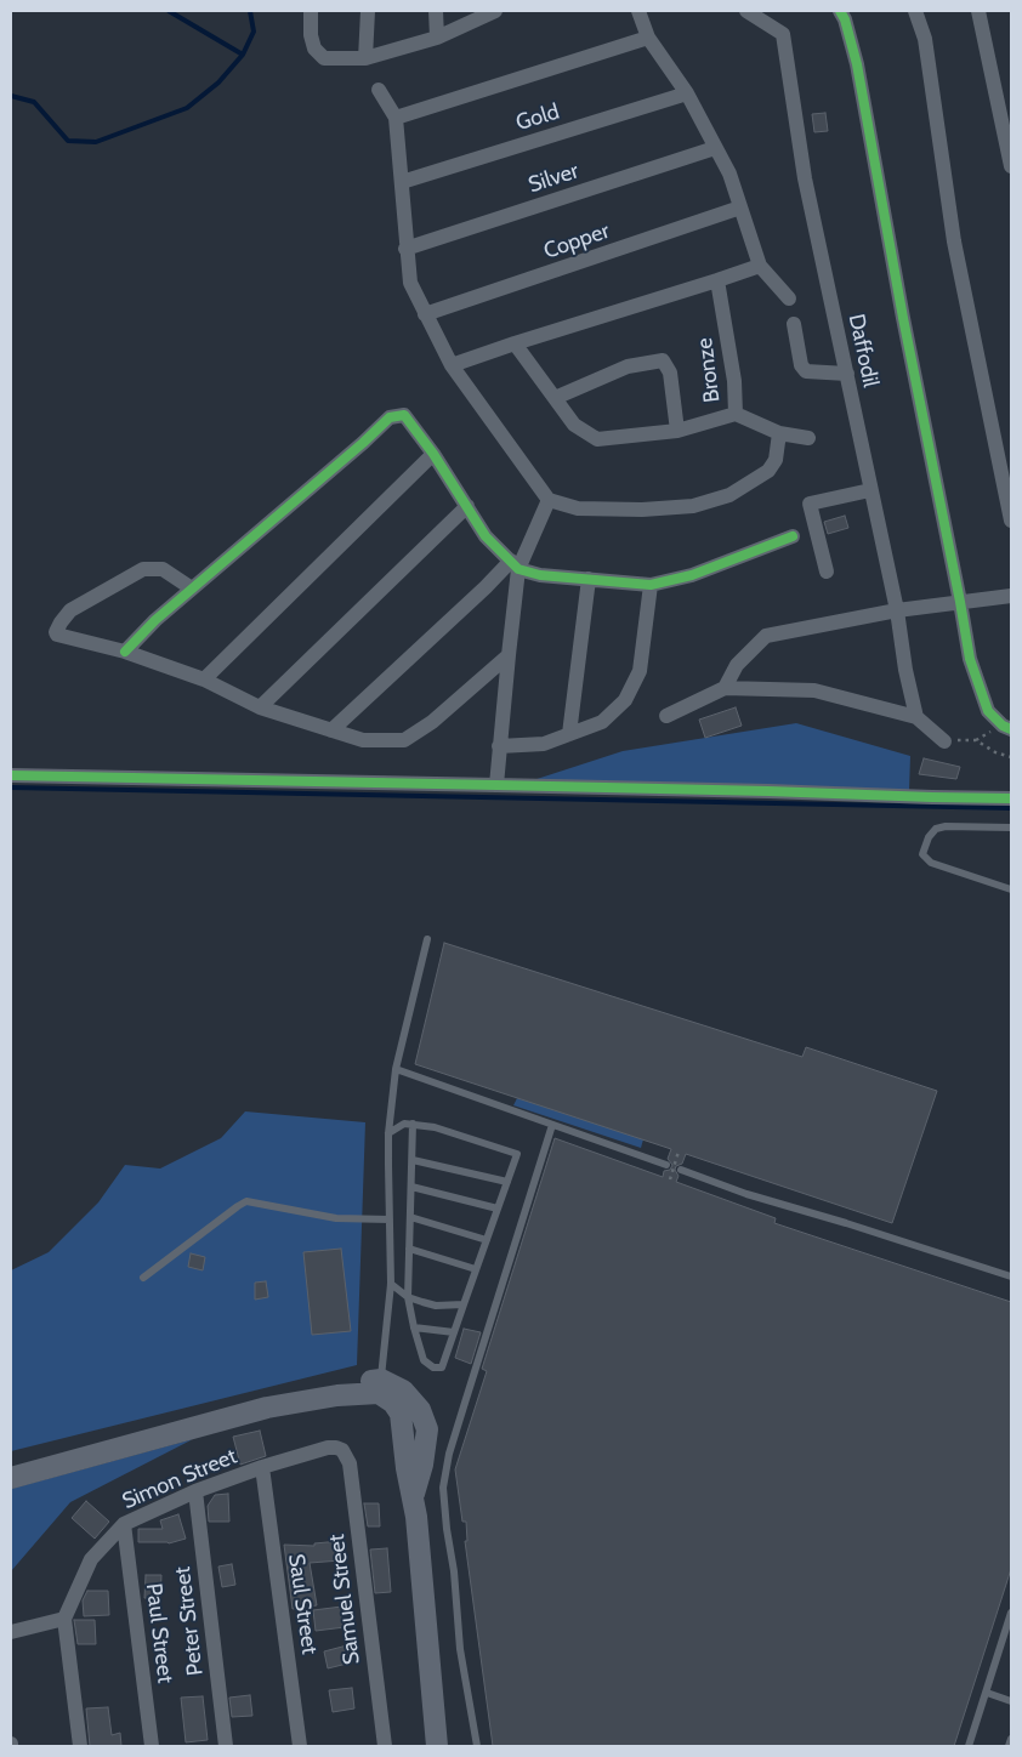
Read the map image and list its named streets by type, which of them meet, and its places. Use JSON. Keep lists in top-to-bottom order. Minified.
{"streets":{"street":["Gold","Silver","Copper","Daffodil","Bronze","Simon Street","Samuel Street","Saul Street","Peter Street","Paul Street"]},"crossings":[["Simon Street","Samuel Street"],["Simon Street","Saul Street"],["Simon Street","Peter Street"],["Simon Street","Paul Street"]]}
